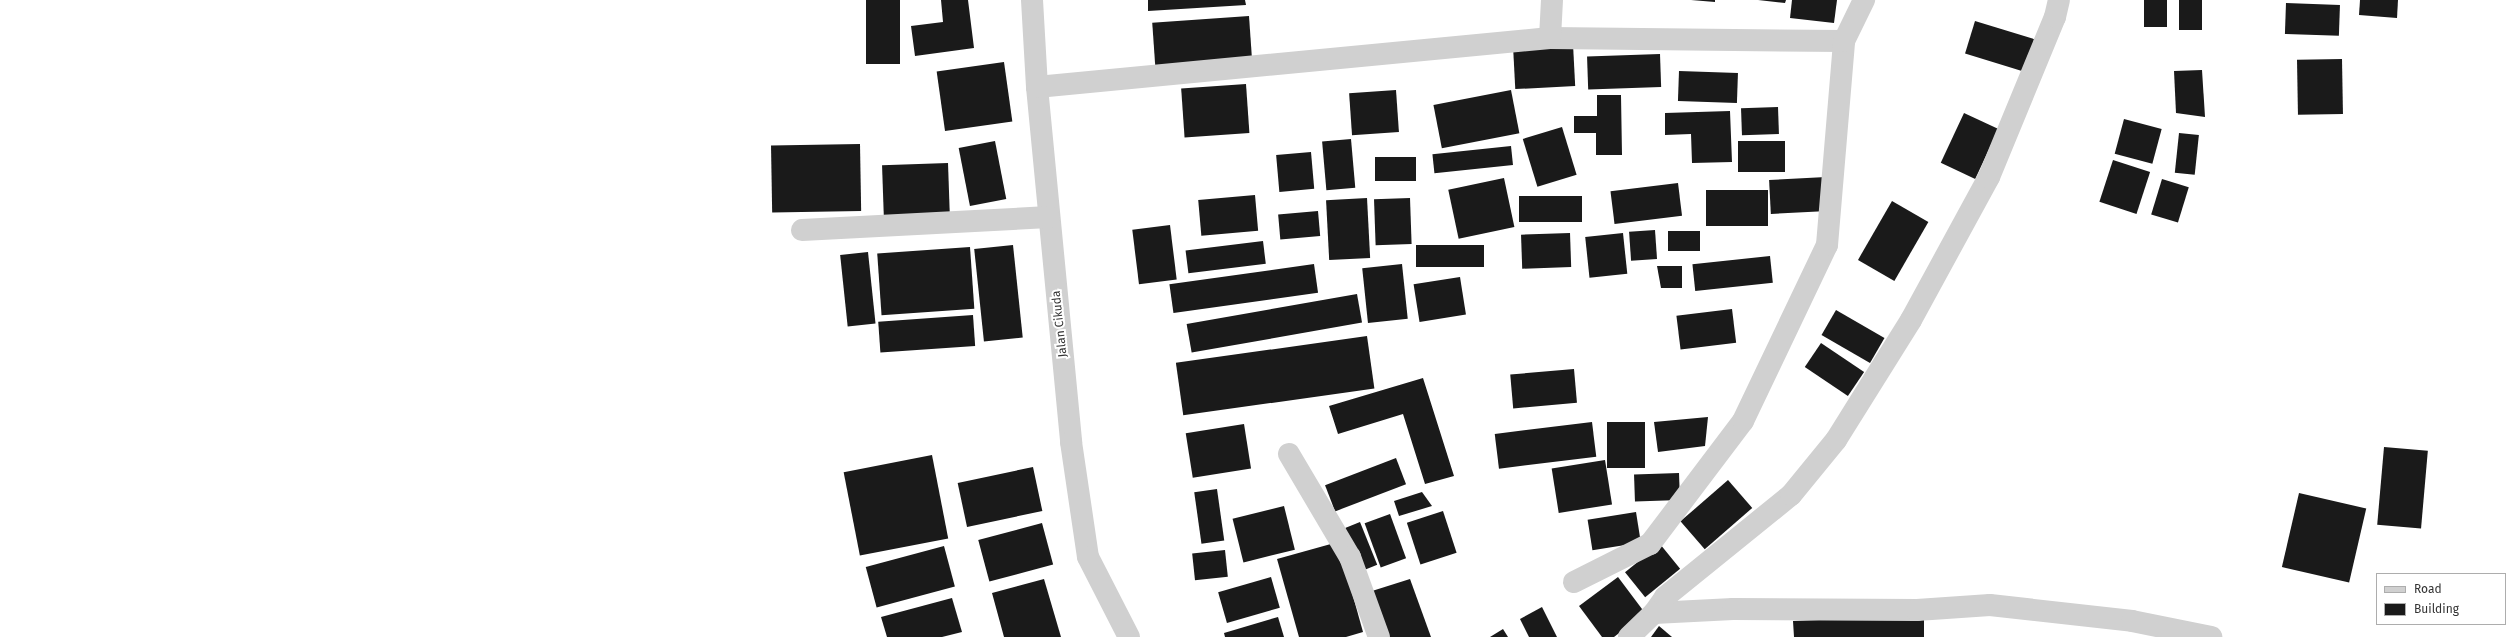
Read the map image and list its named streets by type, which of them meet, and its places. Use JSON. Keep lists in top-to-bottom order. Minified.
{"streets":{"street":["Jalan Cikuda"]},"legend":["Road","Building"]}
